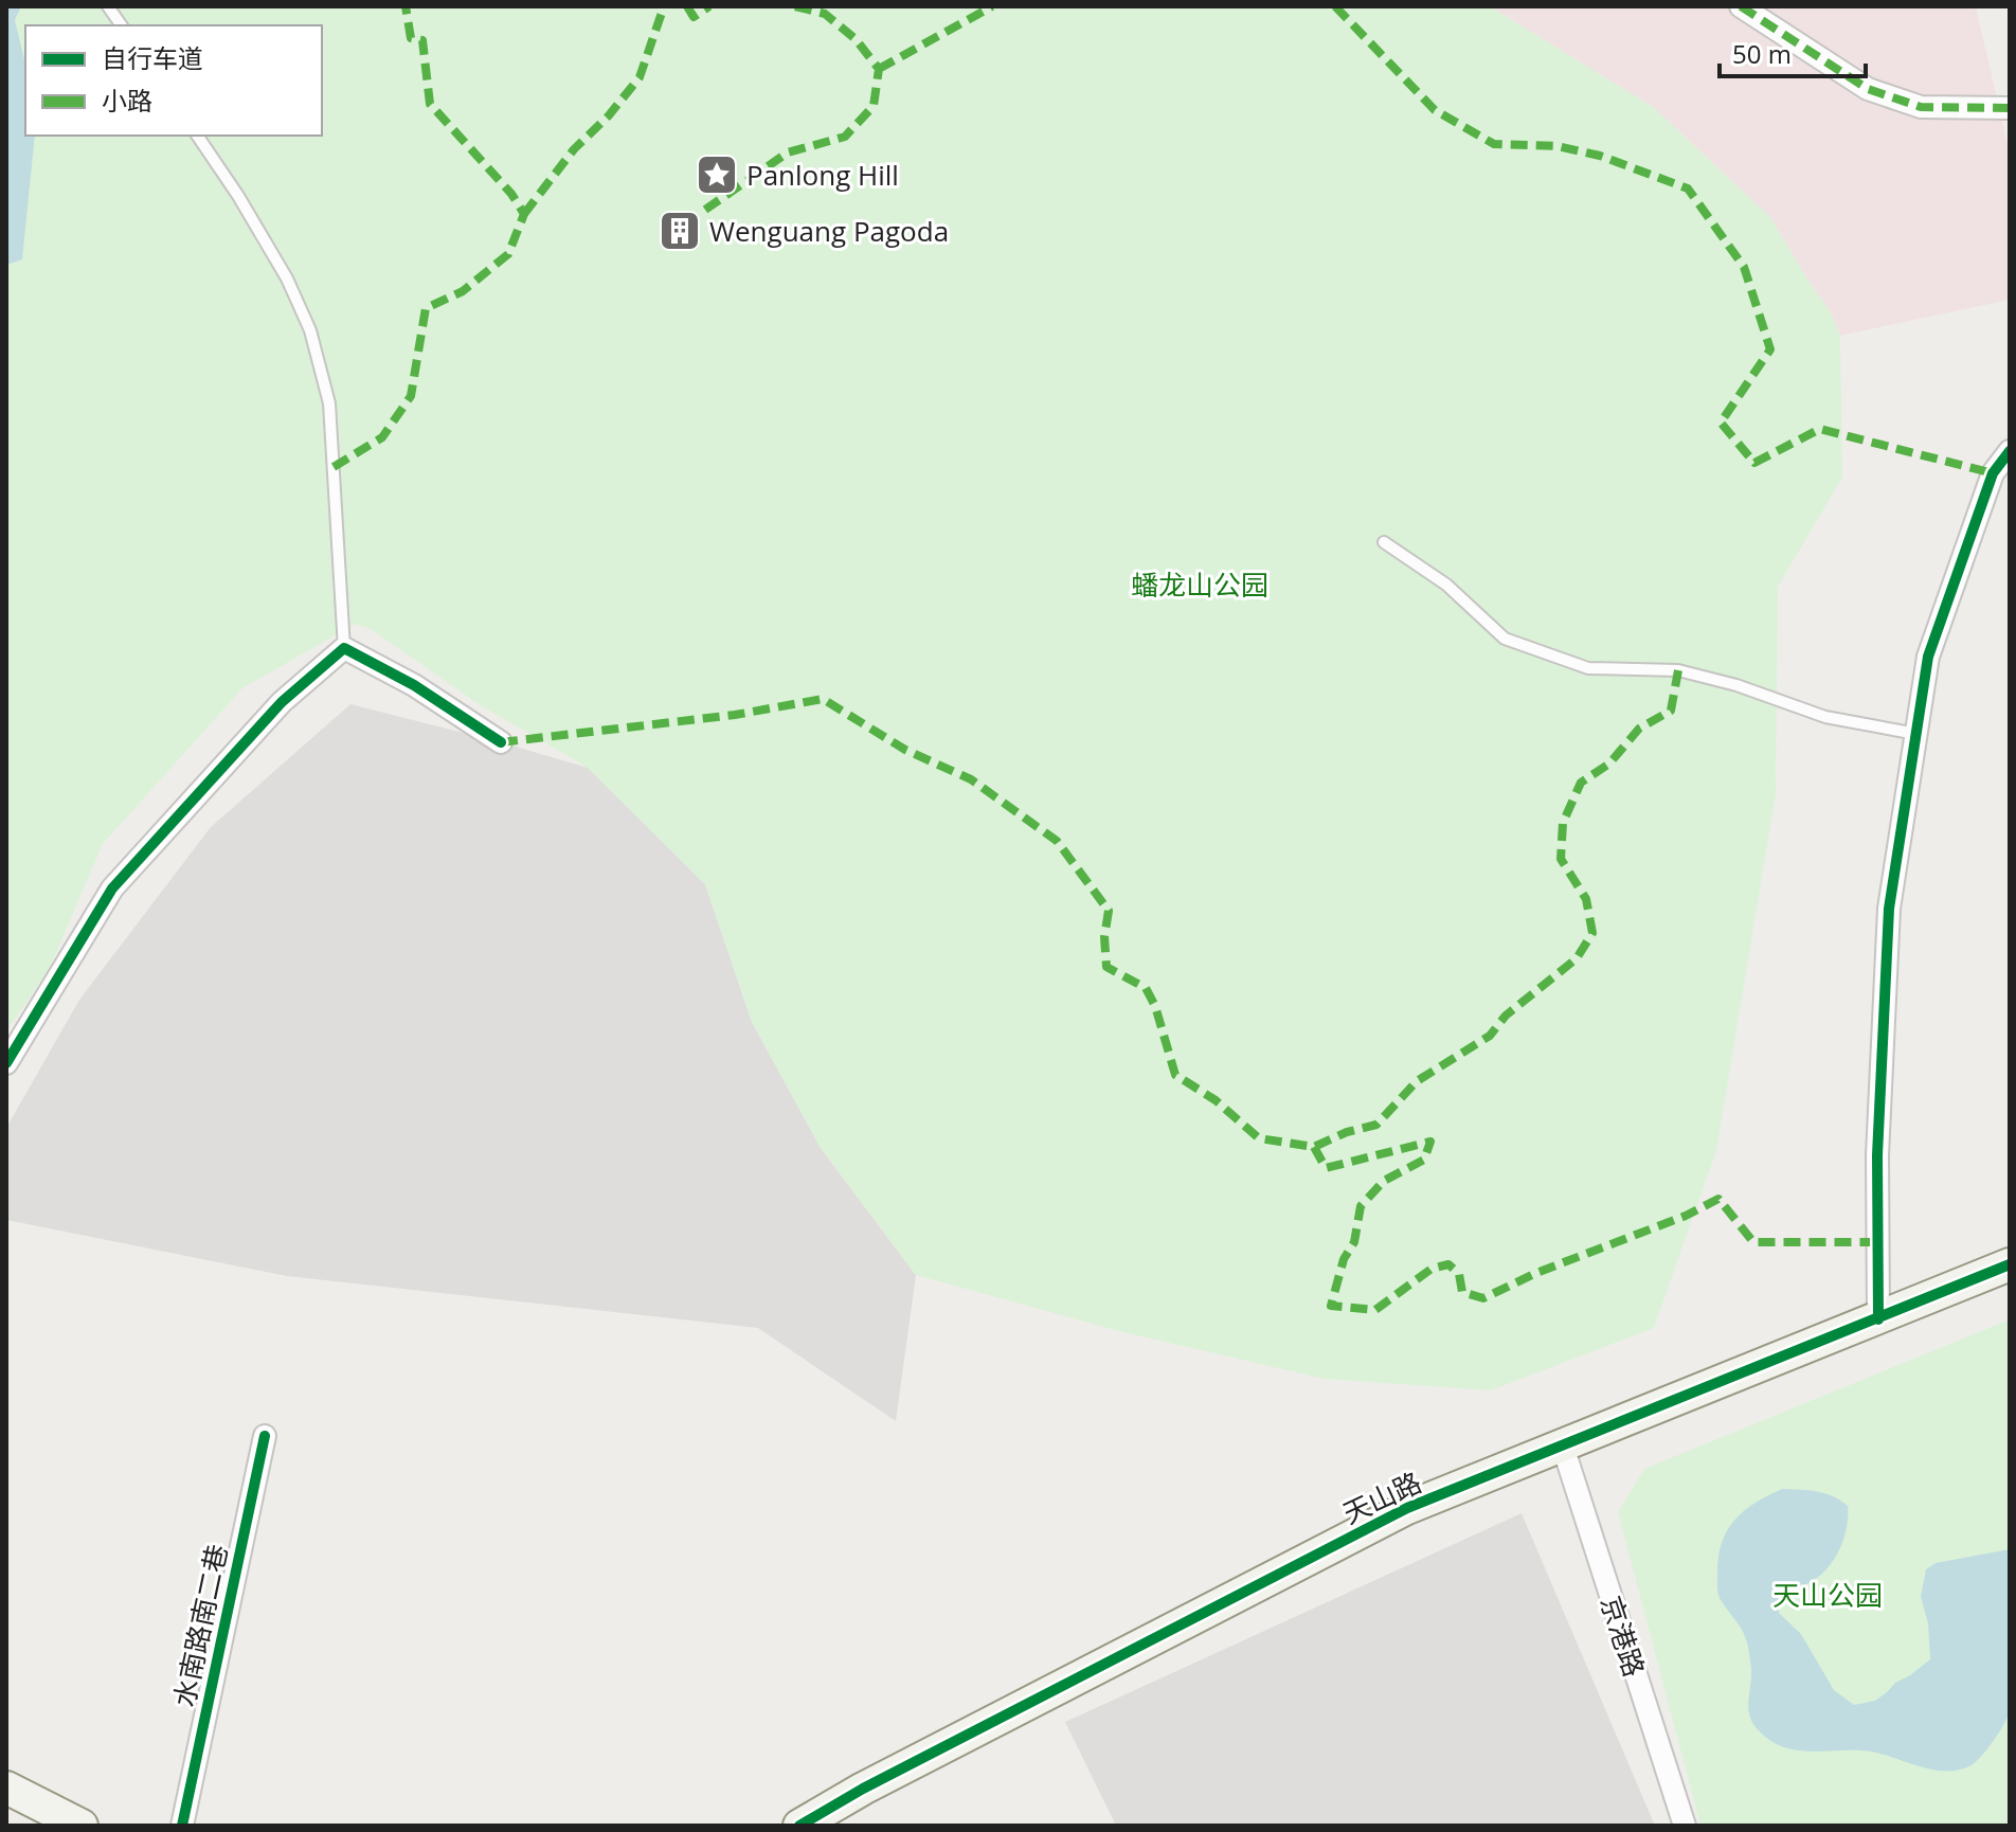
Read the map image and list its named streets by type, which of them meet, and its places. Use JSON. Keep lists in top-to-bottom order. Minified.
{"streets":{"street":["天山路","水南路南二巷","京港路"]},"crossings":[["天山路","京港路"]],"parks":["蟠龙山公园","天山公园"],"places":{"place":["Panlong Hill"],"building":["Wenguang Pagoda"]},"legend":["自行车道","小路"],"scale_bar":"50 m"}
